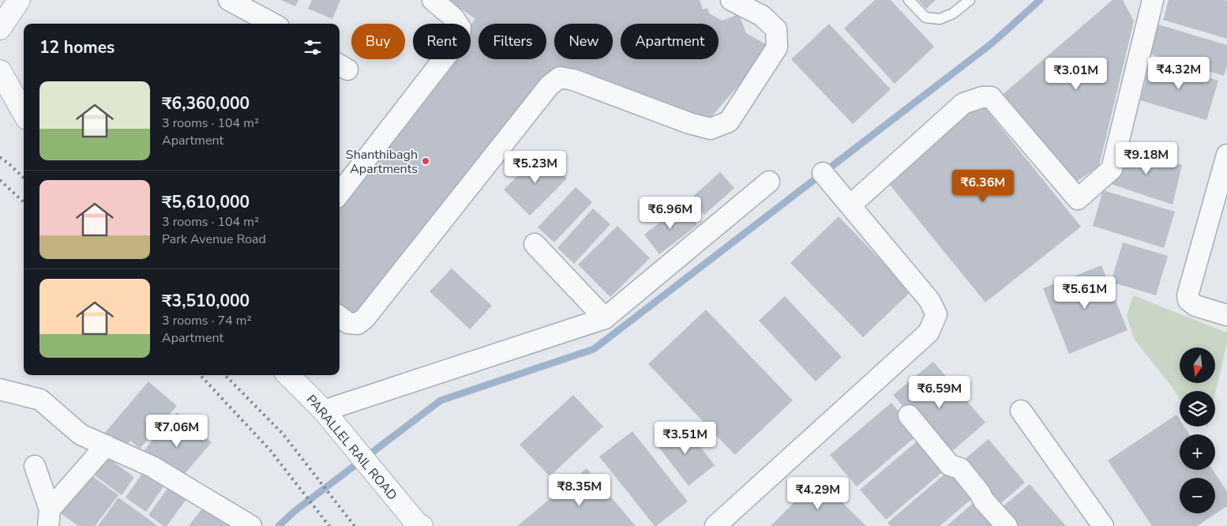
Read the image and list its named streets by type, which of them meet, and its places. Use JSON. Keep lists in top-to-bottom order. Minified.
{"streets":{"street":["PARALLEL RAIL ROAD"]},"places":["Shanthibagh Apartments"],"north":"bottom","page":{"chip":["Buy","Rent","Filters","New","Apartment"],"heading":"12 homes","price":["₹4.32M","₹3.01M","₹9.18M","₹5.23M","₹6.36M","₹6.96M","₹5.61M","₹6.59M","₹7.06M","₹3.51M","₹8.35M","₹4.29M"],"list":[{"name":"₹6,360,000","note":"3 rooms · 104 m² · Apartment"},{"name":"₹5,610,000","note":"3 rooms · 104 m² · Park Avenue Road"},{"name":"₹3,510,000","note":"3 rooms · 74 m² · Apartment"}],"map_buttons":["+","−"]}}
